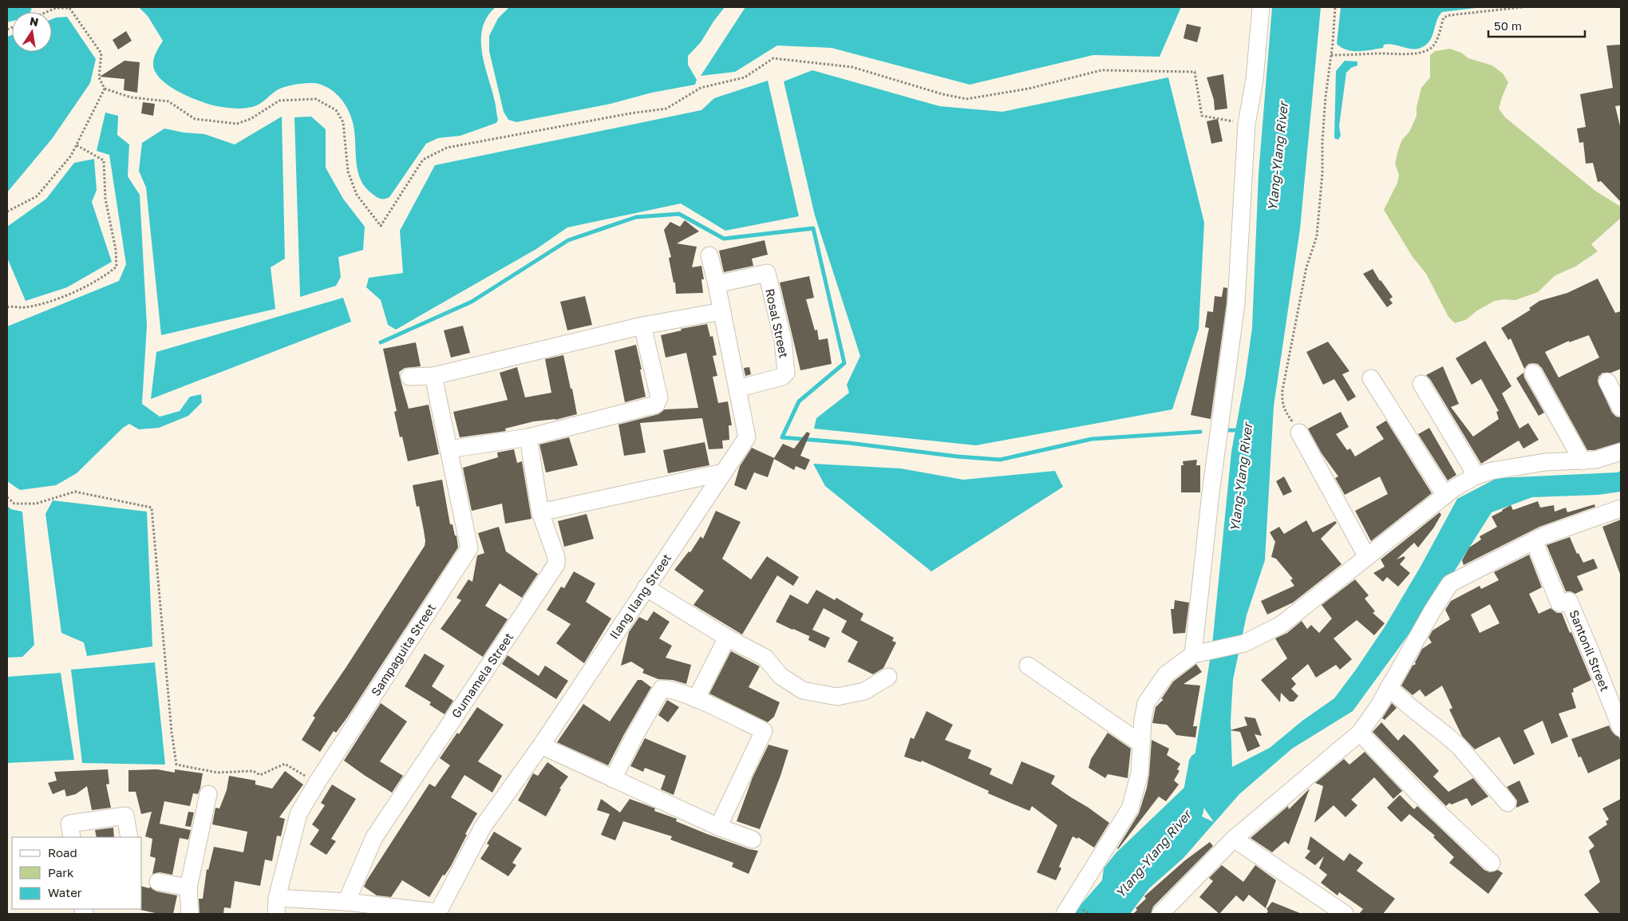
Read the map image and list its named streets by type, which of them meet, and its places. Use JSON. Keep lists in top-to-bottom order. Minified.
{"streets":{"street":["Rosal Street","Ilang Ilang Street","Sampaguita Street","Santonil Street","Gumamela Street"]},"crossings":[["Rosal Street","Ilang Ilang Street"]],"water":["Ylang-Ylang River"],"legend":["Road","Park","Water"],"scale_bar":"50 m","north":"top"}
